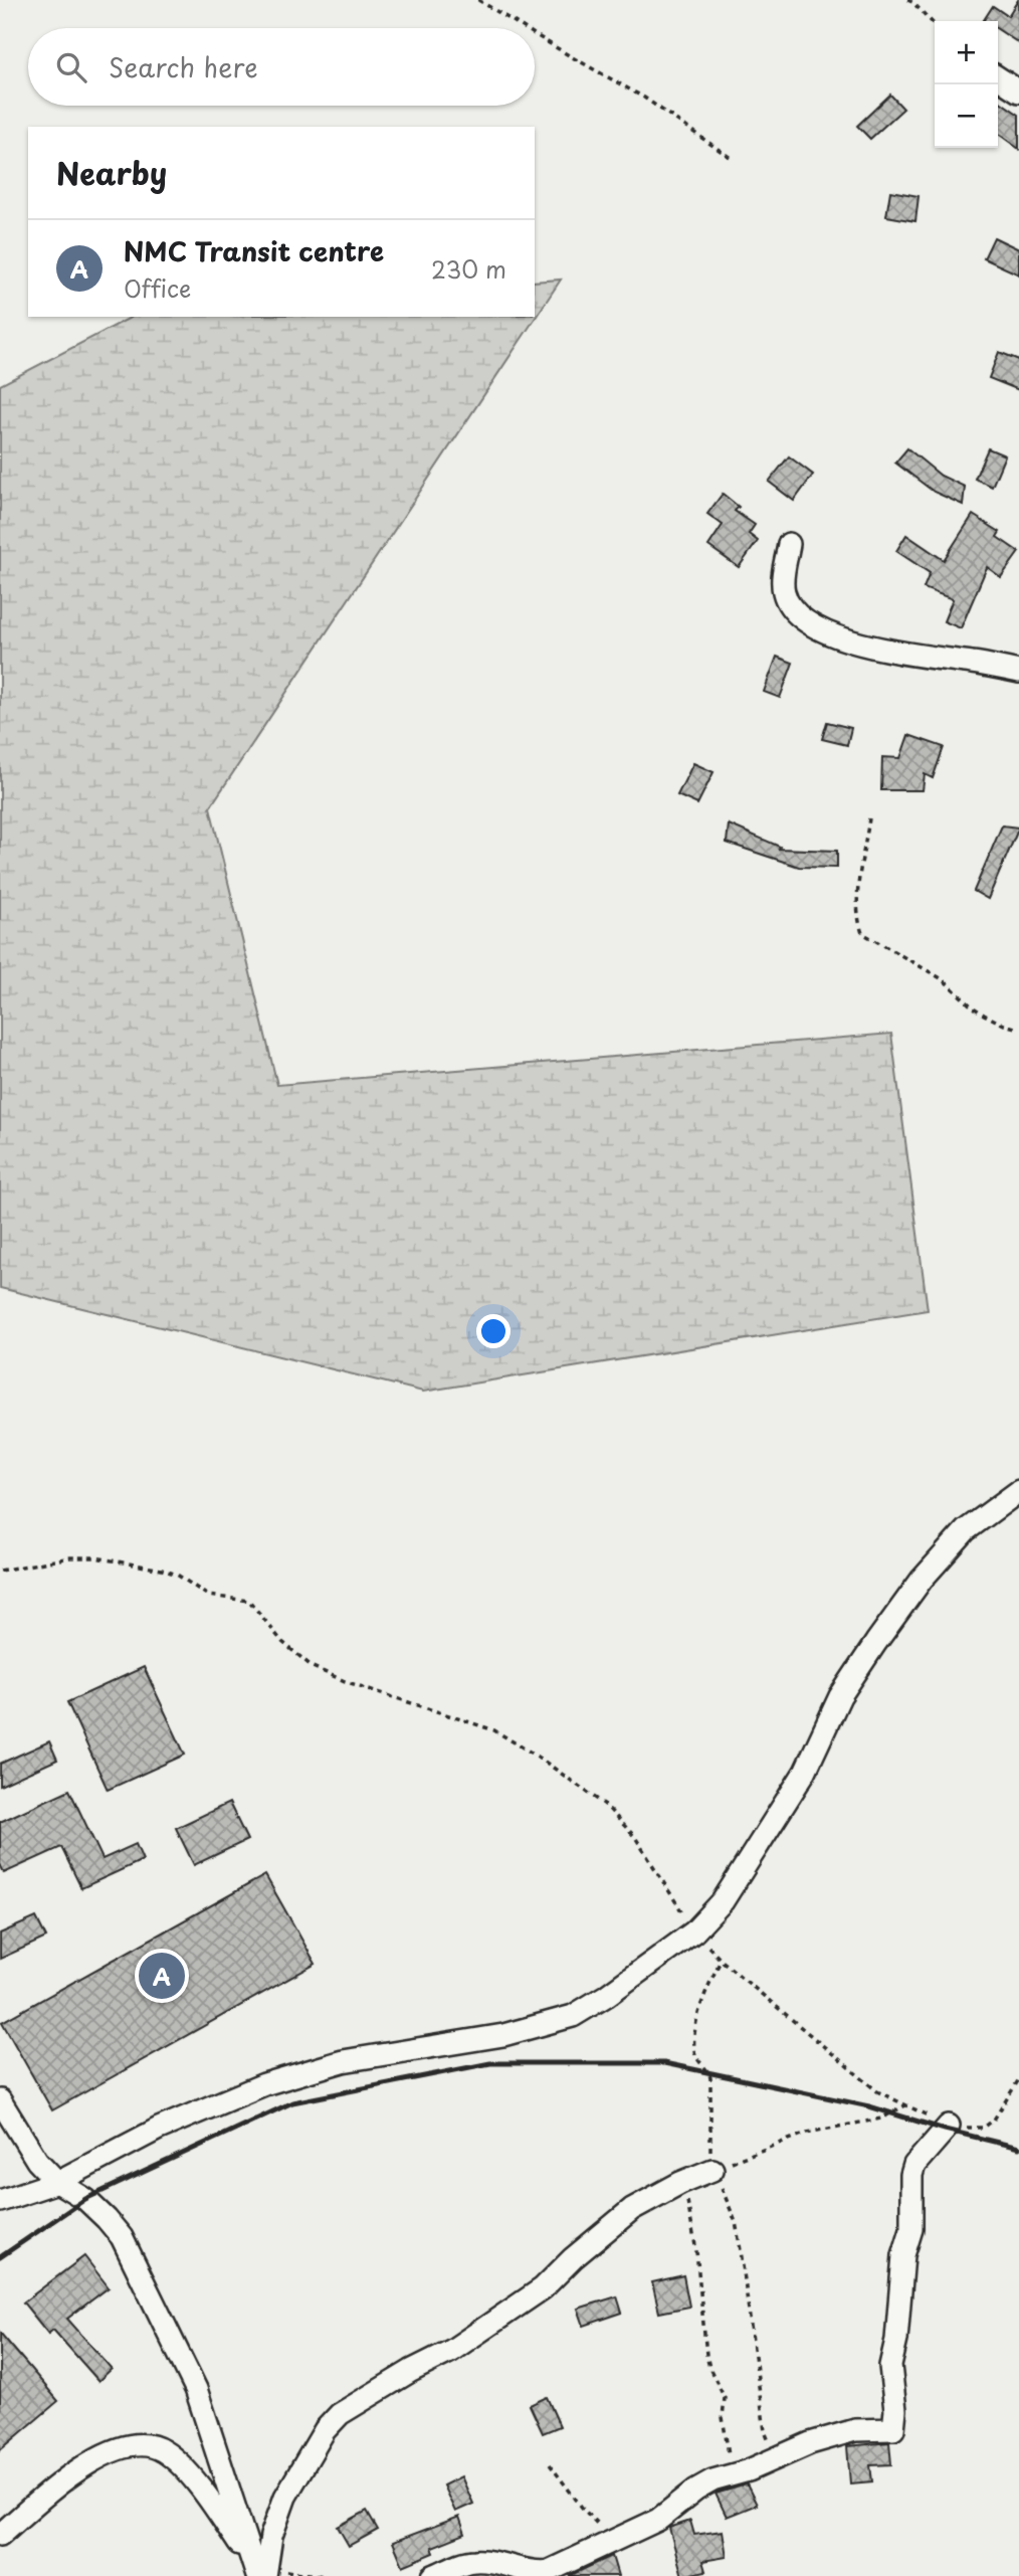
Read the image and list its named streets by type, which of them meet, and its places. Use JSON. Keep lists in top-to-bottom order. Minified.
{"page":{"map_buttons":["+","−"],"search":"Search here","heading":"Nearby","list":[{"mark":"A","name":"NMC Transit centre","note":"Office","value":"230 m"}],"pins":"A"}}
